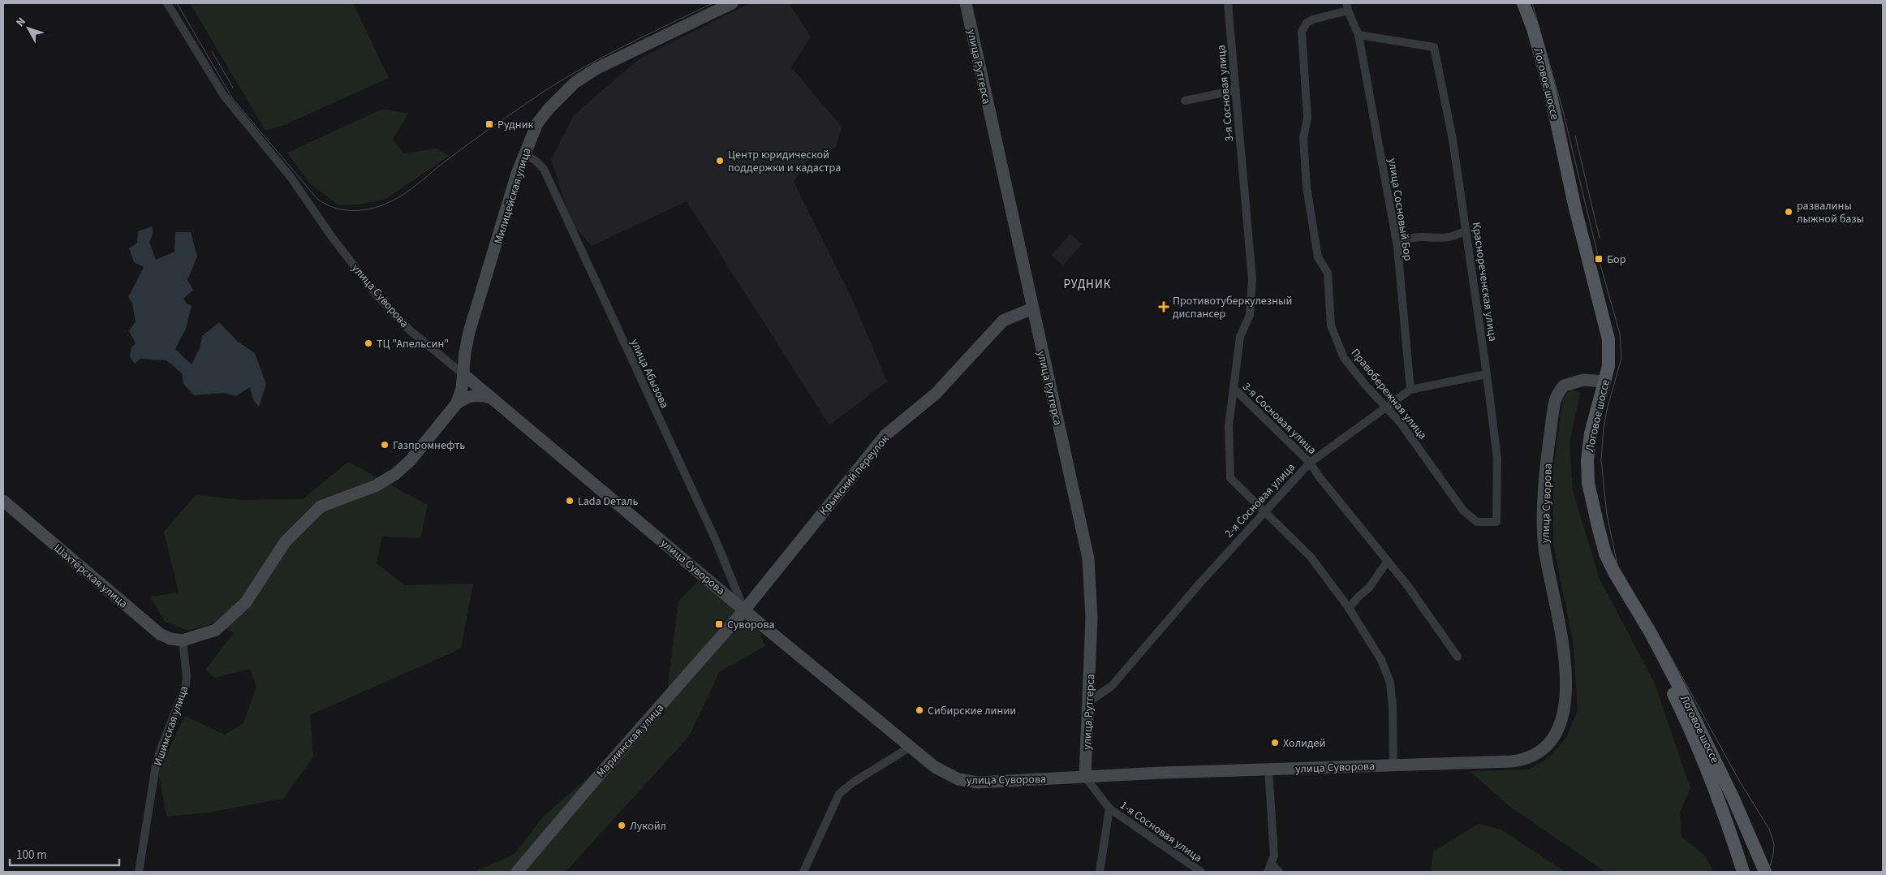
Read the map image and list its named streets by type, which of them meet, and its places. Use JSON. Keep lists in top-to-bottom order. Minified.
{"streets":{"main road":["улица Рутгерса","Логовое шоссе","Милицейская улица","улица Суворова","Крымский переулок","Шахтёрская улица","Мариинская улица"],"street":["3-я Сосновая улица","улица Сосновый Бор","Краснореченская улица","улица Абызова","Правобережная улица","2-я Сосновая улица","Ишимская улица","1-я Сосновая улица"]},"crossings":[["улица Рутгерса","улица Суворова"],["улица Рутгерса","Крымский переулок"],["улица Рутгерса","2-я Сосновая улица"],["улица Рутгерса","1-я Сосновая улица"],["Логовое шоссе","улица Суворова"],["3-я Сосновая улица","2-я Сосновая улица"],["Милицейская улица","улица Суворова"],["Милицейская улица","улица Абызова"],["улица Сосновый Бор","Краснореченская улица"],["улица Сосновый Бор","Правобережная улица"],["улица Сосновый Бор","2-я Сосновая улица"],["Краснореченская улица","Правобережная улица"],["Краснореченская улица","2-я Сосновая улица"],["улица Суворова","улица Абызова"],["улица Суворова","Крымский переулок"],["улица Суворова","Мариинская улица"],["улица Суворова","1-я Сосновая улица"],["улица Абызова","Крымский переулок"],["улица Абызова","Мариинская улица"],["Правобережная улица","2-я Сосновая улица"],["Крымский переулок","Мариинская улица"],["Шахтёрская улица","Ишимская улица"]],"districts":["РУДНИК"],"places":{"transit":["Рудник","Бор","Суворова"],"other":["Центр юридической поддержки и кадастра","развалины лыжной базы","ТЦ \"Апельсин\"","Газпромнефть","Lada Dеталь","Сибирские линии","Холидей","Лукойл"],"health":["Противотуберкулезный диспансер"]},"scale_bar":"100 m","north":"top left"}
